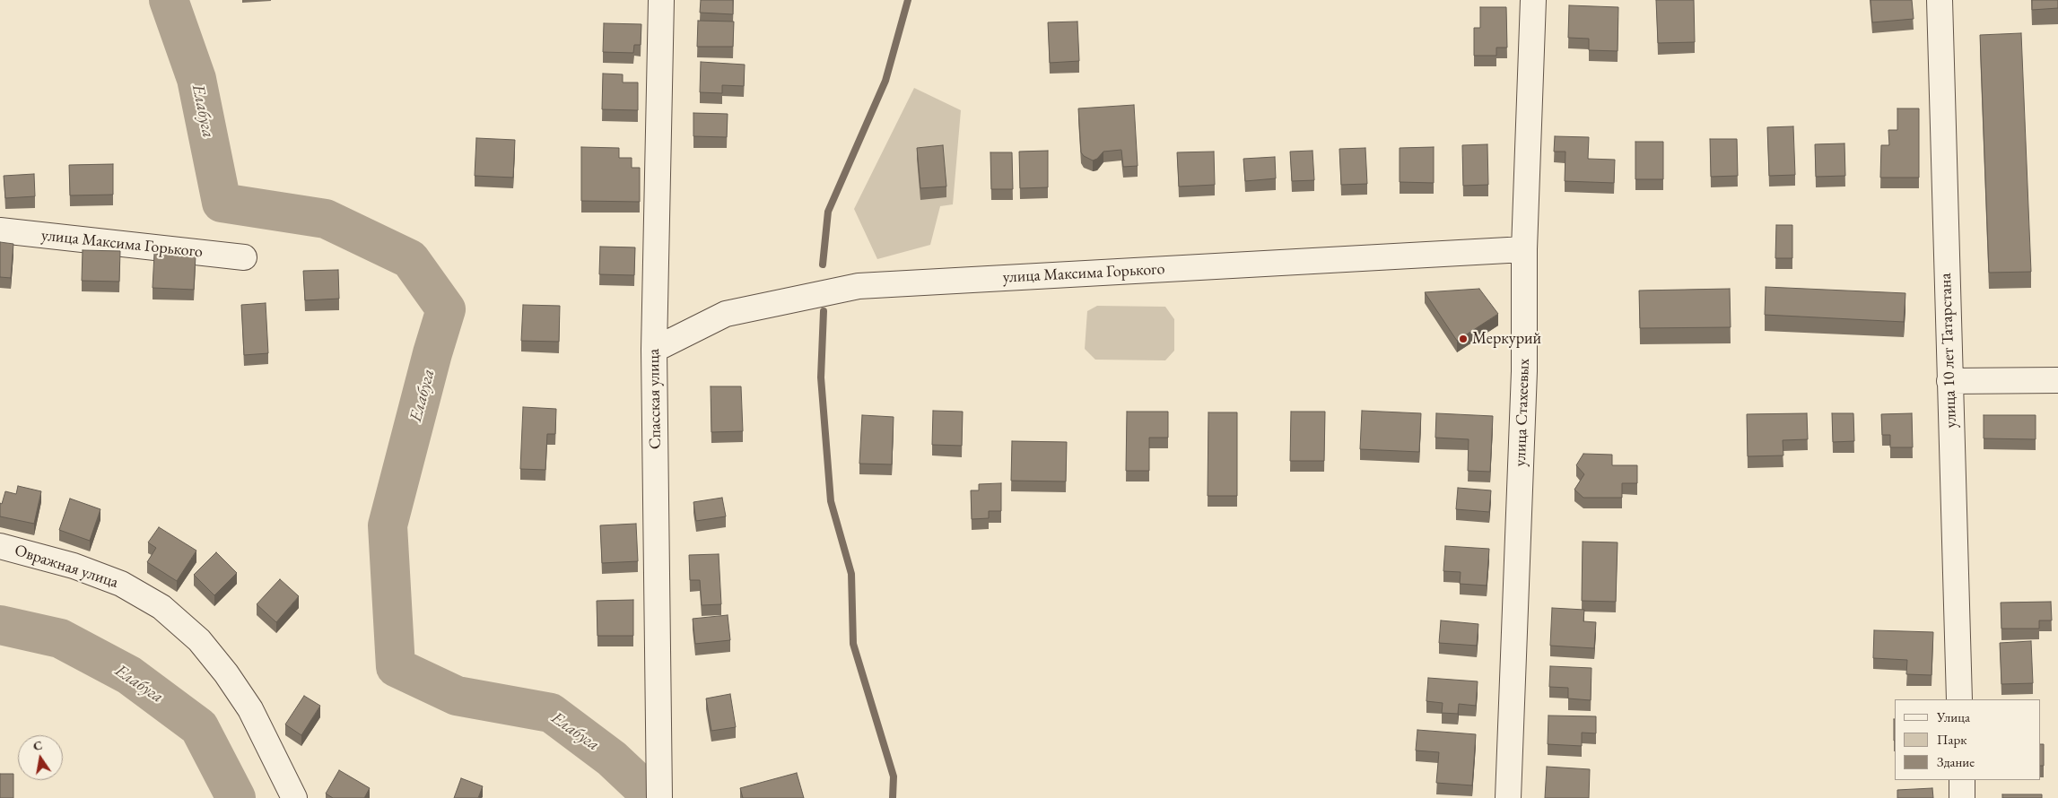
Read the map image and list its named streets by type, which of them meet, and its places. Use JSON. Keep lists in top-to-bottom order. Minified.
{"streets":{"street":["улица Максима Горького","улица 10 лет Татарстана","Спасская улица","улица Стахеевых","Овражная улица"]},"crossings":[["улица Максима Горького","Спасская улица"],["улица Максима Горького","улица Стахеевых"]],"water":["Елабуга"],"places":["Меркурий"],"legend":["Улица","Парк","Здание"],"north":"top"}
